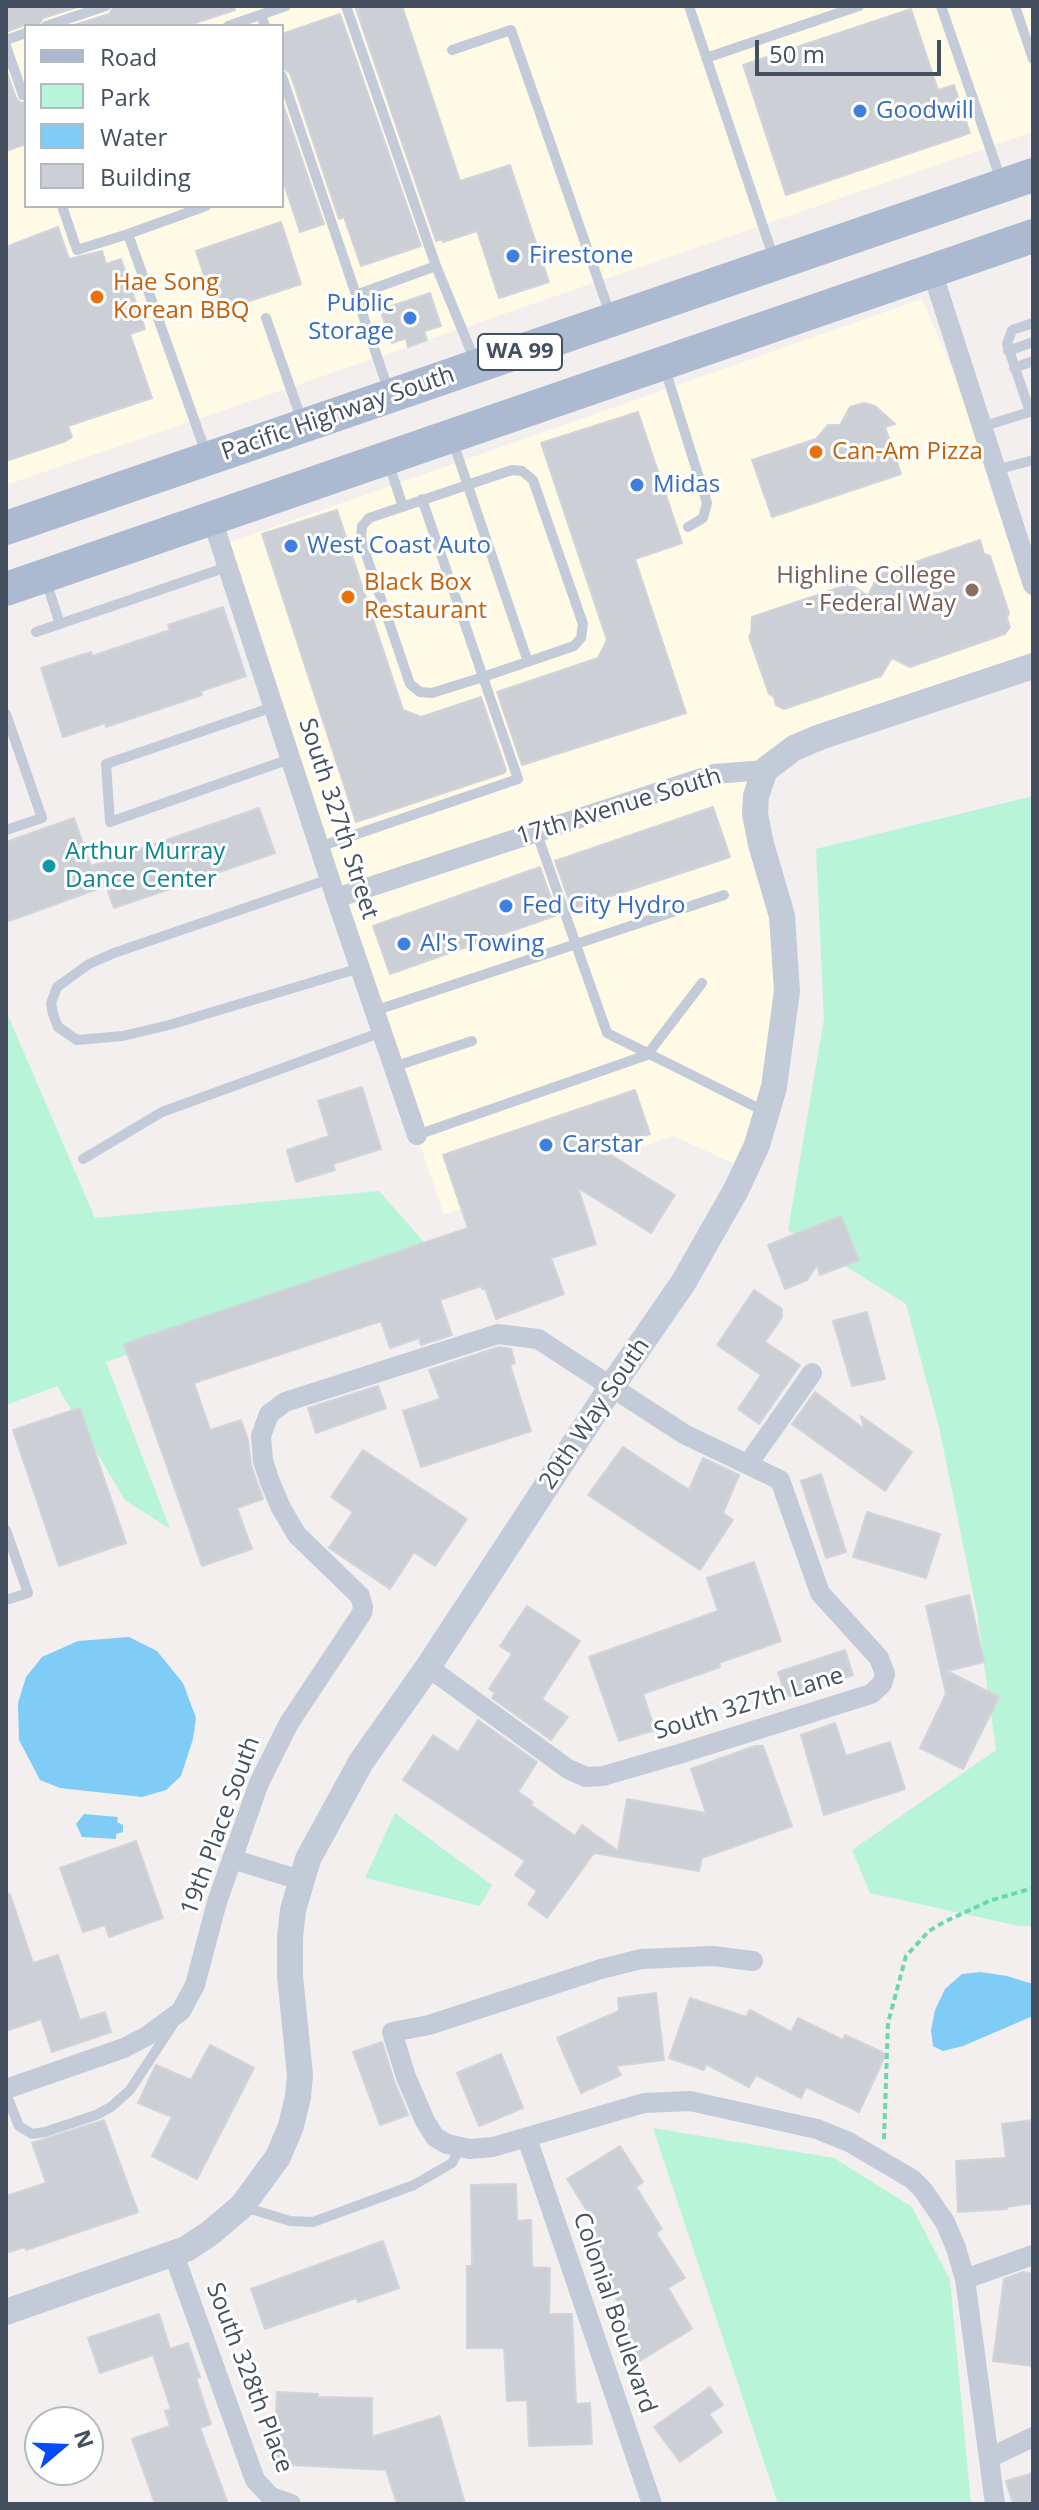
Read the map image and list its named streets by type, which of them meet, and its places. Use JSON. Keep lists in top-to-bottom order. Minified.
{"streets":{"main road":["WA 99","Pacific Highway South"],"street":["17th Avenue South","South 327th Street","20th Way South","South 327th Lane","19th Place South","Colonial Boulevard","South 328th Place"]},"crossings":[["WA 99","South 327th Street"],["17th Avenue South","South 327th Street"],["17th Avenue South","20th Way South"],["20th Way South","South 327th Lane"],["20th Way South","19th Place South"],["20th Way South","South 328th Place"],["South 327th Lane","19th Place South"]],"places":["Goodwill","Firestone","Hae Song Korean BBQ","Public Storage","Can-Am Pizza","Midas","West Coast Auto","Highline College - Federal Way","Black Box Restaurant","Arthur Murray Dance Center","Fed City Hydro","Al's Towing","Carstar"],"legend":["Road","Park","Water","Building"],"scale_bar":"50 m","north":"right"}
